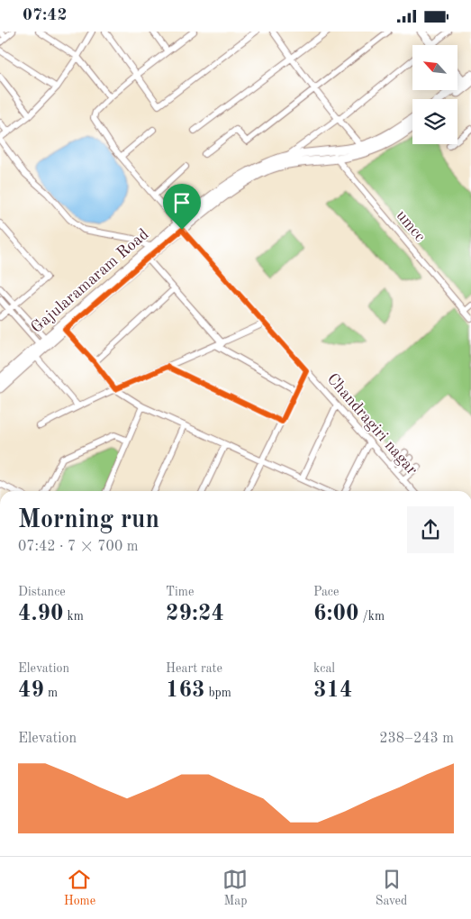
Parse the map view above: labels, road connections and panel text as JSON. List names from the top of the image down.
{
  "streets": {
    "main road": ["Gajularamaram Road"],
    "street": ["umcc", "Chandragiri nagar"]
  },
  "crossings": [
    ["umcc", "Gajularamaram Road"],
    ["Gajularamaram Road", "Chandragiri nagar"]
  ],
  "north": "top left",
  "page": {
    "status": "07:42",
    "heading": ["Morning run", "07:42 · 7 × 700 m"],
    "stats": [
      ["Distance", "4.90 km"],
      ["Time", "29:24"],
      ["Pace", "6:00 /km"],
      ["Elevation", "49 m"],
      ["Heart rate", "163 bpm"],
      ["kcal", "314"]
    ],
    "chart": ["Elevation", "238–243 m"],
    "tabs": ["Home", "Map", "Saved"]
  }
}
